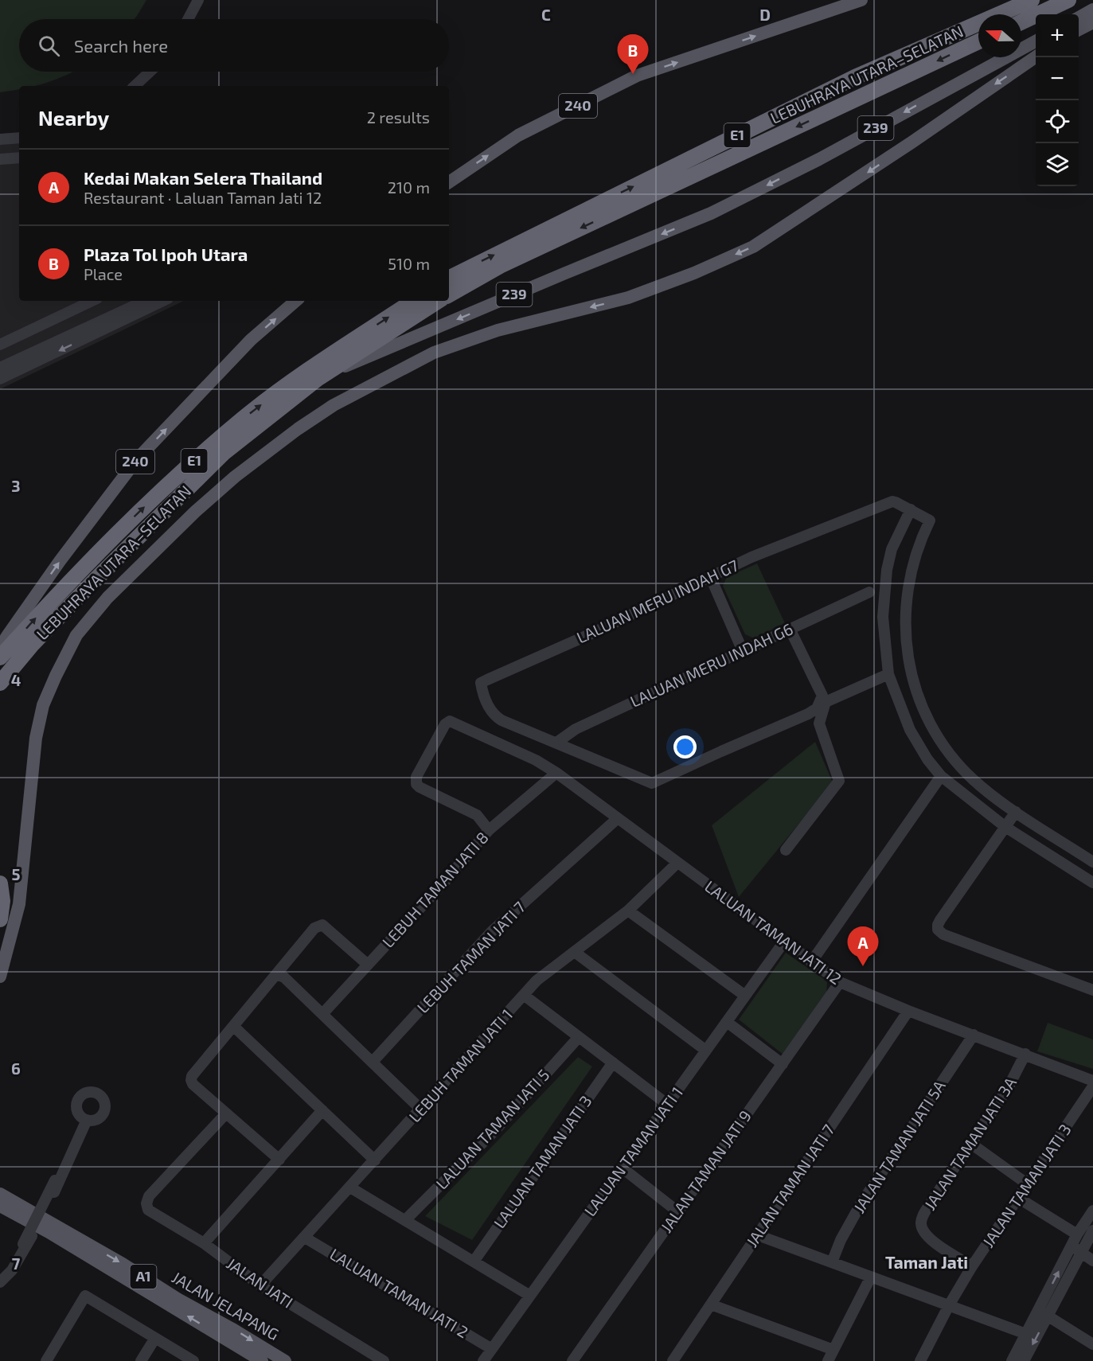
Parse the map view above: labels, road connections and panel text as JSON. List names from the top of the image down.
{
  "streets": {
    "highway": ["LEBUHRAYA UTARA–SELATAN", "E1"],
    "main road": [
      "240",
      "239",
      "A1",
      "JALAN JELAPANG"
    ],
    "street": [
      "LALUAN MERU INDAH G7",
      "LALUAN MERU INDAH G6",
      "LEBUH TAMAN JATI 8",
      "LALUAN TAMAN JATI 12",
      "LEBUH TAMAN JATI 7",
      "LEBUH TAMAN JATI 1",
      "LALUAN TAMAN JATI 5",
      "JALAN TAMAN JATI 3A",
      "JALAN TAMAN JATI 5A",
      "LALUAN TAMAN JATI 1",
      "LALUAN TAMAN JATI 3",
      "JALAN TAMAN JATI 9",
      "JALAN TAMAN JATI 7",
      "JALAN TAMAN JATI 3",
      "JALAN JATI",
      "LALUAN TAMAN JATI 2"
    ]
  },
  "crossings": [
    ["LEBUHRAYA UTARA–SELATAN", "239"],
    ["LALUAN MERU INDAH G7", "LALUAN MERU INDAH G6"],
    ["LEBUH TAMAN JATI 8", "LALUAN TAMAN JATI 12"],
    ["LALUAN TAMAN JATI 12", "LEBUH TAMAN JATI 7"],
    ["LALUAN TAMAN JATI 12", "LEBUH TAMAN JATI 1"],
    ["LALUAN TAMAN JATI 12", "JALAN TAMAN JATI 3A"],
    ["LALUAN TAMAN JATI 12", "JALAN TAMAN JATI 5A"],
    ["LALUAN TAMAN JATI 12", "LALUAN TAMAN JATI 1"],
    ["LALUAN TAMAN JATI 12", "JALAN TAMAN JATI 9"],
    ["LALUAN TAMAN JATI 12", "JALAN TAMAN JATI 7"],
    ["LEBUH TAMAN JATI 1", "JALAN JATI"],
    ["LEBUH TAMAN JATI 1", "LALUAN TAMAN JATI 2"],
    ["JALAN TAMAN JATI 3A", "JALAN TAMAN JATI 3"],
    ["LALUAN TAMAN JATI 1", "LALUAN TAMAN JATI 2"]
  ],
  "districts": ["Taman Jati"],
  "north": "left",
  "page": {
    "map_buttons": ["+", "−"],
    "search": "Search here",
    "pins": ["B", "A"],
    "heading": ["Nearby", "2 results"],
    "list": [
      {
        "mark": "A",
        "name": "Kedai Makan Selera Thailand",
        "note": "Restaurant · Laluan Taman Jati 12",
        "value": "210 m"
      },
      {
        "mark": "B",
        "name": "Plaza Tol Ipoh Utara",
        "note": "Place",
        "value": "510 m"
      }
    ]
  },
  "grid": {
    "columns": ["C", "D"],
    "rows": [
      "3",
      "4",
      "5",
      "6",
      "7"
    ]
  }
}
